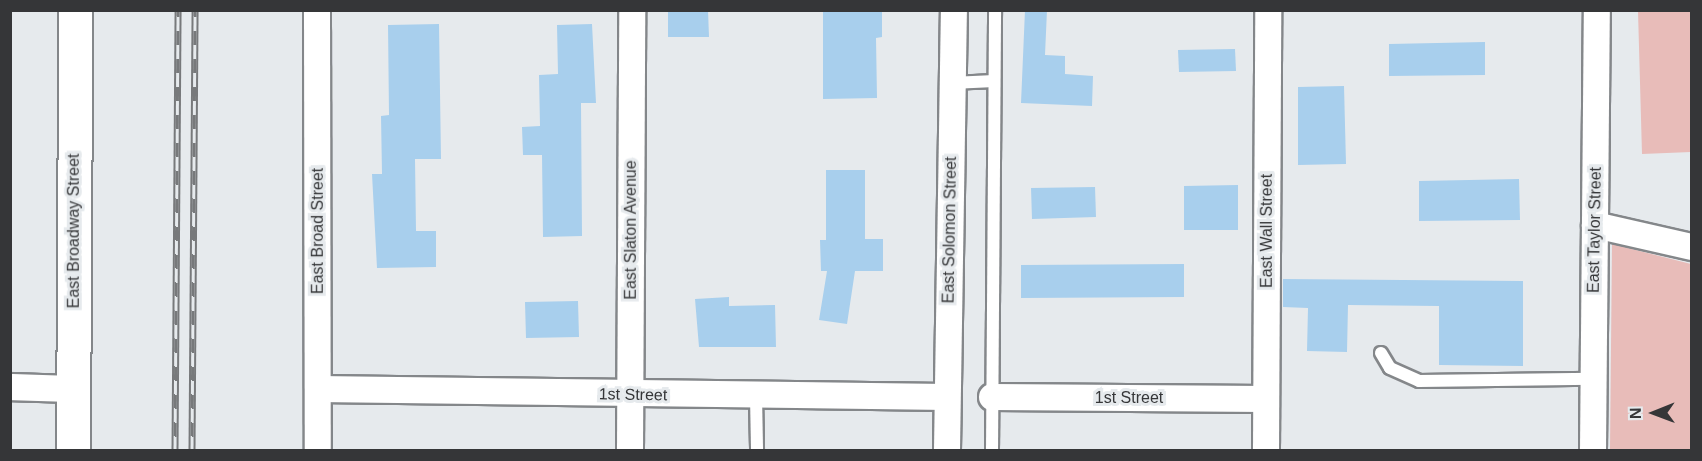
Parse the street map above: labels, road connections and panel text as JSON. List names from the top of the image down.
{
  "streets": {
    "main road": ["East Broadway Street"],
    "street": [
      "East Slaton Avenue",
      "East Solomon Street",
      "East Taylor Street",
      "East Broad Street",
      "East Wall Street",
      "1st Street"
    ]
  },
  "crossings": [
    ["East Slaton Avenue", "1st Street"],
    ["East Solomon Street", "1st Street"],
    ["East Broad Street", "1st Street"],
    ["East Wall Street", "1st Street"]
  ],
  "north": "left"
}
